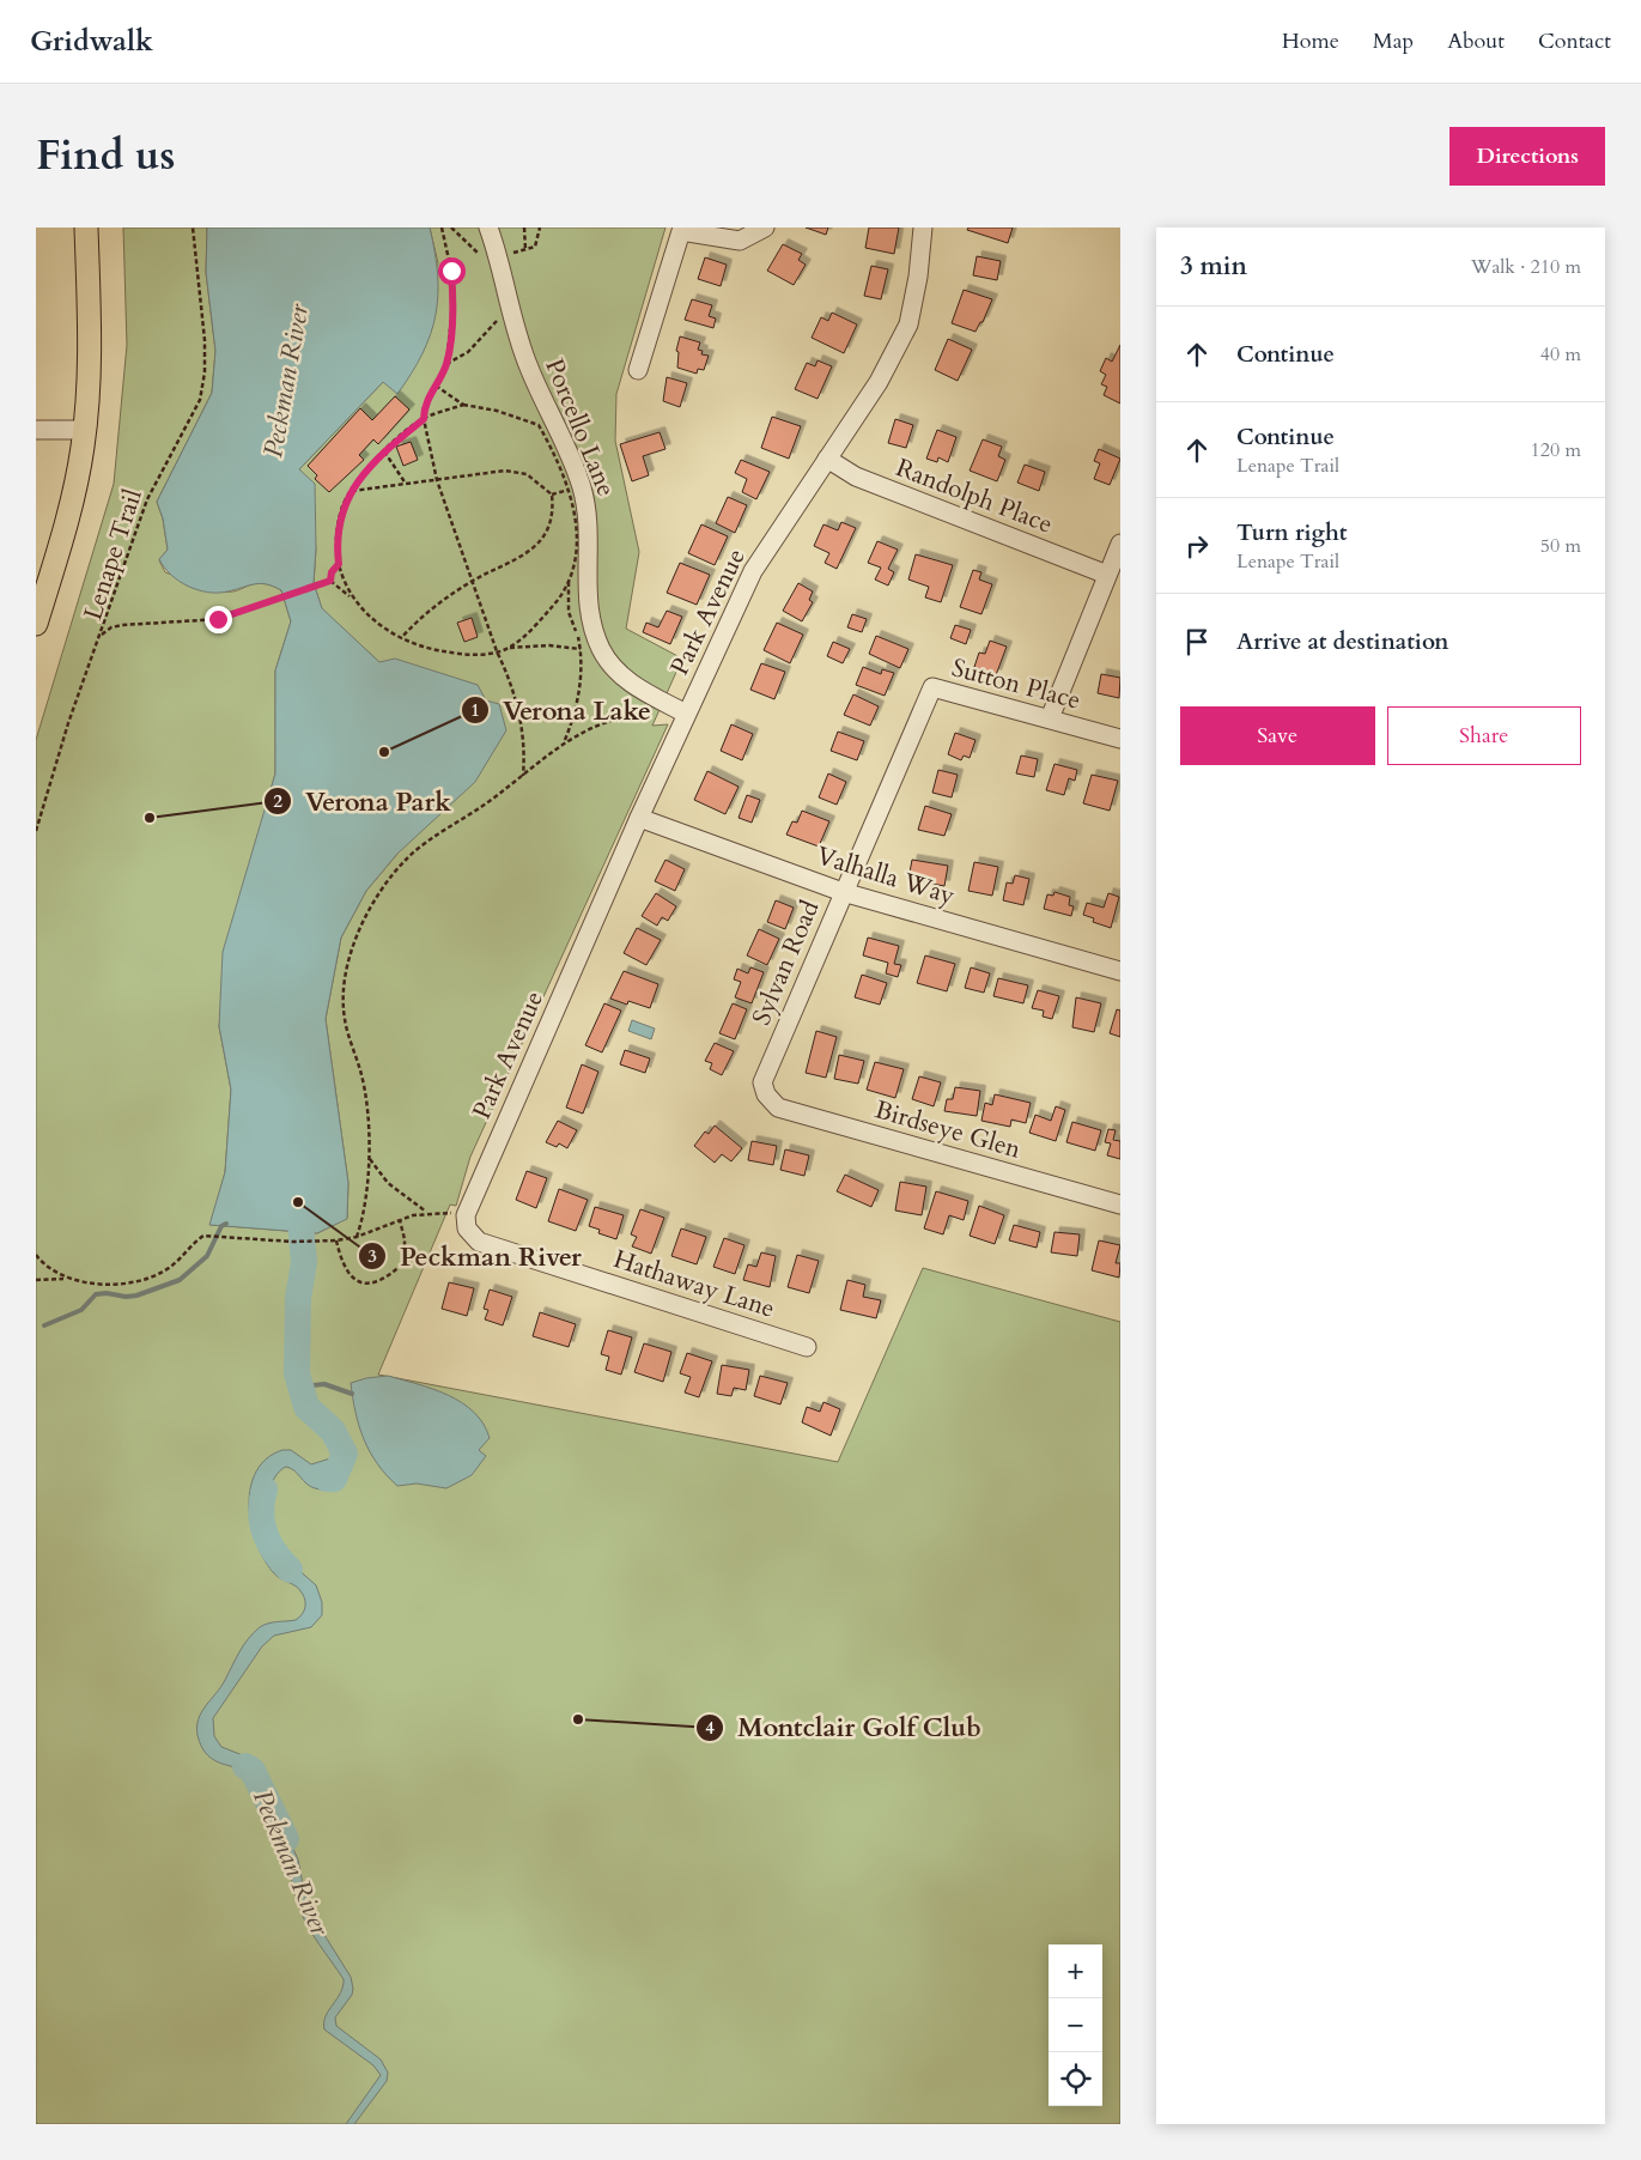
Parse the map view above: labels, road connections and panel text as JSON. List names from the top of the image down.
{
  "streets": {
    "street": [
      "Porcello Lane",
      "Randolph Place",
      "Park Avenue",
      "Sutton Place",
      "Valhalla Way",
      "Sylvan Road",
      "Birdseye Glen",
      "Hathaway Lane"
    ],
    "path": ["Lenape Trail"]
  },
  "crossings": [
    ["Porcello Lane", "Park Avenue"],
    ["Randolph Place", "Park Avenue"],
    ["Park Avenue", "Valhalla Way"],
    ["Park Avenue", "Hathaway Lane"],
    ["Sutton Place", "Sylvan Road"],
    ["Valhalla Way", "Sylvan Road"],
    ["Sylvan Road", "Birdseye Glen"]
  ],
  "water": ["Peckman River"],
  "places": [
    "Verona Lake",
    "Verona Park",
    "Peckman River",
    "Montclair Golf Club"
  ],
  "page": {
    "header": "Gridwalk",
    "nav": [
      "Home",
      "Map",
      "About",
      "Contact"
    ],
    "title": "Find us",
    "buttons": [
      "Directions",
      ["Save", "Share"]
    ],
    "heading": ["3 min", "Walk · 210 m"],
    "list": [
      ["Continue", "40 m"],
      ["Continue", "Lenape Trail", "120 m"],
      ["Turn right", "Lenape Trail", "50 m"],
      "Arrive at destination"
    ],
    "map_buttons": ["+", "−"]
  }
}
